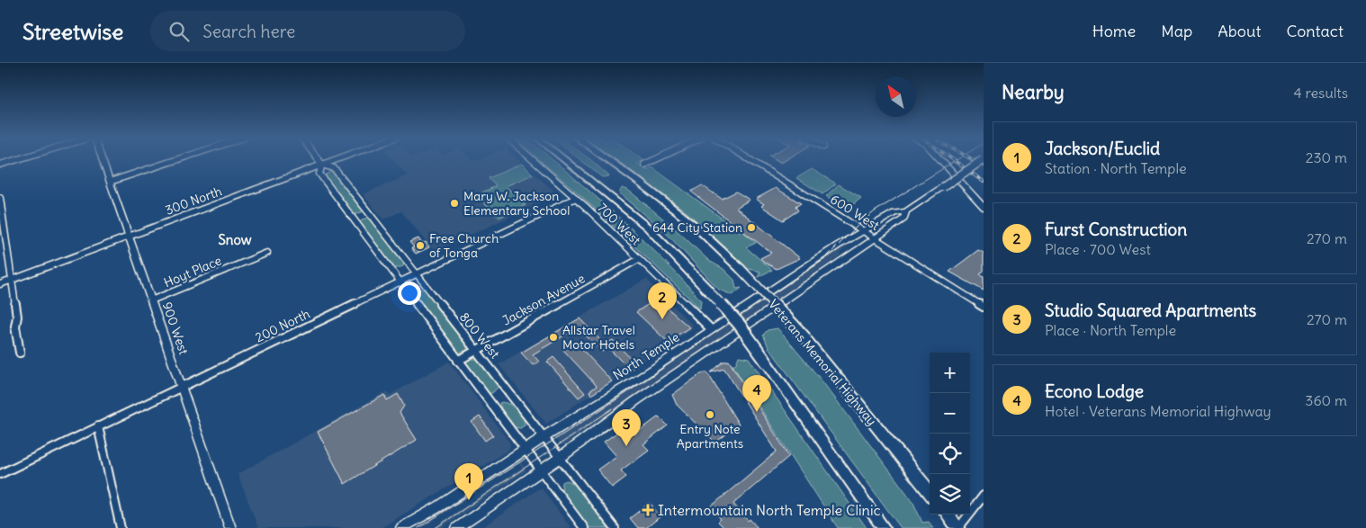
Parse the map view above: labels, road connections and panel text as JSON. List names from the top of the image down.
{
  "streets": {
    "highway": ["Veterans Memorial Highway"],
    "main road": ["900 West", "North Temple"],
    "street": [
      "300 North",
      "600 West",
      "700 West",
      "Hoyt Place",
      "Jackson Avenue",
      "200 North",
      "800 West"
    ]
  },
  "crossings": [
    ["300 North", "900 West"],
    ["300 North", "800 West"],
    ["600 West", "North Temple"],
    ["700 West", "Jackson Avenue"],
    ["700 West", "200 North"],
    ["700 West", "North Temple"],
    ["Hoyt Place", "900 West"],
    ["Jackson Avenue", "800 West"],
    ["200 North", "900 West"],
    ["200 North", "800 West"],
    ["800 West", "North Temple"]
  ],
  "districts": ["Snow"],
  "places": {
    "other": [
      "Mary W. Jackson Elementary School",
      "644 City Station",
      "Free Church of Tonga",
      "Allstar Travel Motor Hotels",
      "Entry Note Apartments"
    ],
    "health": ["Intermountain North Temple Clinic"]
  },
  "north": "top left",
  "page": {
    "header": "Streetwise",
    "search": "Search here",
    "nav": [
      "Home",
      "Map",
      "About",
      "Contact"
    ],
    "heading": ["Nearby", "4 results"],
    "list": [
      {
        "mark": "1",
        "name": "Jackson/Euclid",
        "note": "Station · North Temple",
        "value": "230 m"
      },
      {
        "mark": "2",
        "name": "Furst Construction",
        "note": "Place · 700 West",
        "value": "270 m"
      },
      {
        "mark": "3",
        "name": "Studio Squared Apartments",
        "note": "Place · North Temple",
        "value": "270 m"
      },
      {
        "mark": "4",
        "name": "Econo Lodge",
        "note": "Hotel · Veterans Memorial Highway",
        "value": "360 m"
      }
    ],
    "pins": [
      "2",
      "4",
      "3",
      "1"
    ],
    "map_buttons": ["+", "−"]
  }
}
